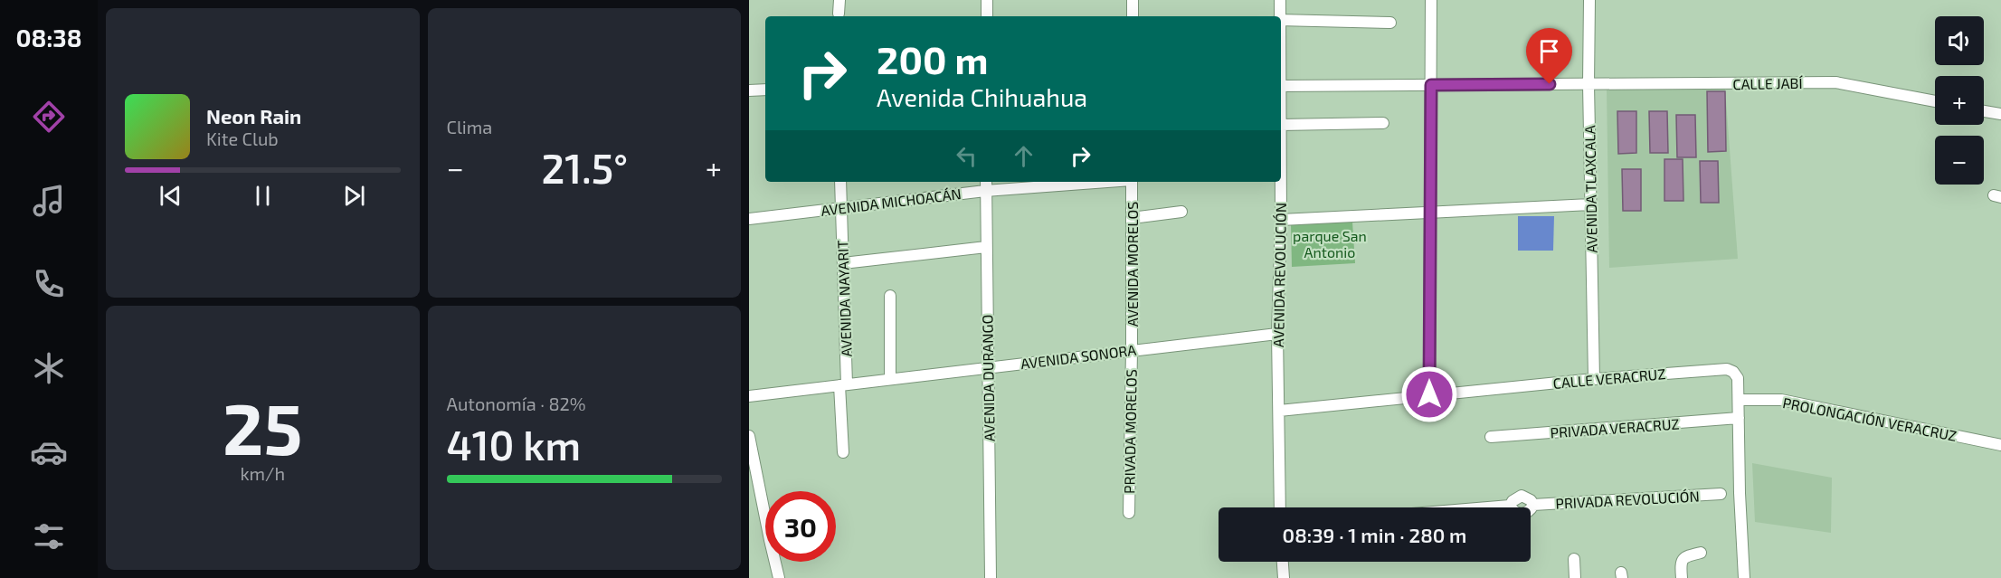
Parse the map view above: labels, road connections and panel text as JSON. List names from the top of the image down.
{
  "streets": {
    "street": [
      "CALLE JABÍ",
      "AVENIDA TLAXCALA",
      "AVENIDA MICHOACÁN",
      "AVENIDA MORELOS",
      "AVENIDA REVOLUCIÓN",
      "AVENIDA NAYARIT",
      "AVENIDA SONORA",
      "AVENIDA DURANGO",
      "CALLE VERACRUZ",
      "PROLONGACIÓN VERACRUZ",
      "PRIVADA VERACRUZ",
      "PRIVADA MORELOS",
      "PRIVADA REVOLUCIÓN"
    ]
  },
  "crossings": [
    ["CALLE JABÍ", "AVENIDA TLAXCALA"],
    ["AVENIDA TLAXCALA", "CALLE VERACRUZ"],
    ["AVENIDA MICHOACÁN", "AVENIDA NAYARIT"],
    ["AVENIDA MICHOACÁN", "AVENIDA DURANGO"],
    ["AVENIDA MORELOS", "AVENIDA SONORA"],
    ["AVENIDA MORELOS", "PRIVADA MORELOS"],
    ["AVENIDA REVOLUCIÓN", "AVENIDA SONORA"],
    ["AVENIDA REVOLUCIÓN", "CALLE VERACRUZ"],
    ["AVENIDA NAYARIT", "AVENIDA SONORA"],
    ["AVENIDA SONORA", "AVENIDA DURANGO"],
    ["AVENIDA SONORA", "PRIVADA MORELOS"],
    ["CALLE VERACRUZ", "PROLONGACIÓN VERACRUZ"],
    ["CALLE VERACRUZ", "PRIVADA VERACRUZ"]
  ],
  "parks": ["parque San Antonio"],
  "page": {
    "tabs": "08:38",
    "tile": [
      "Clima",
      ["25", "km/h"],
      ["Autonomía · 82%", "410 km"]
    ],
    "map_buttons": ["+", "−"],
    "turn": ["200 m", "Avenida Chihuahua"],
    "song": ["Neon Rain", "Kite Club"],
    "heat": ["−", "21.5°", "+"],
    "limit": "30",
    "trip": "08:39 · 1 min · 280 m"
  }
}
